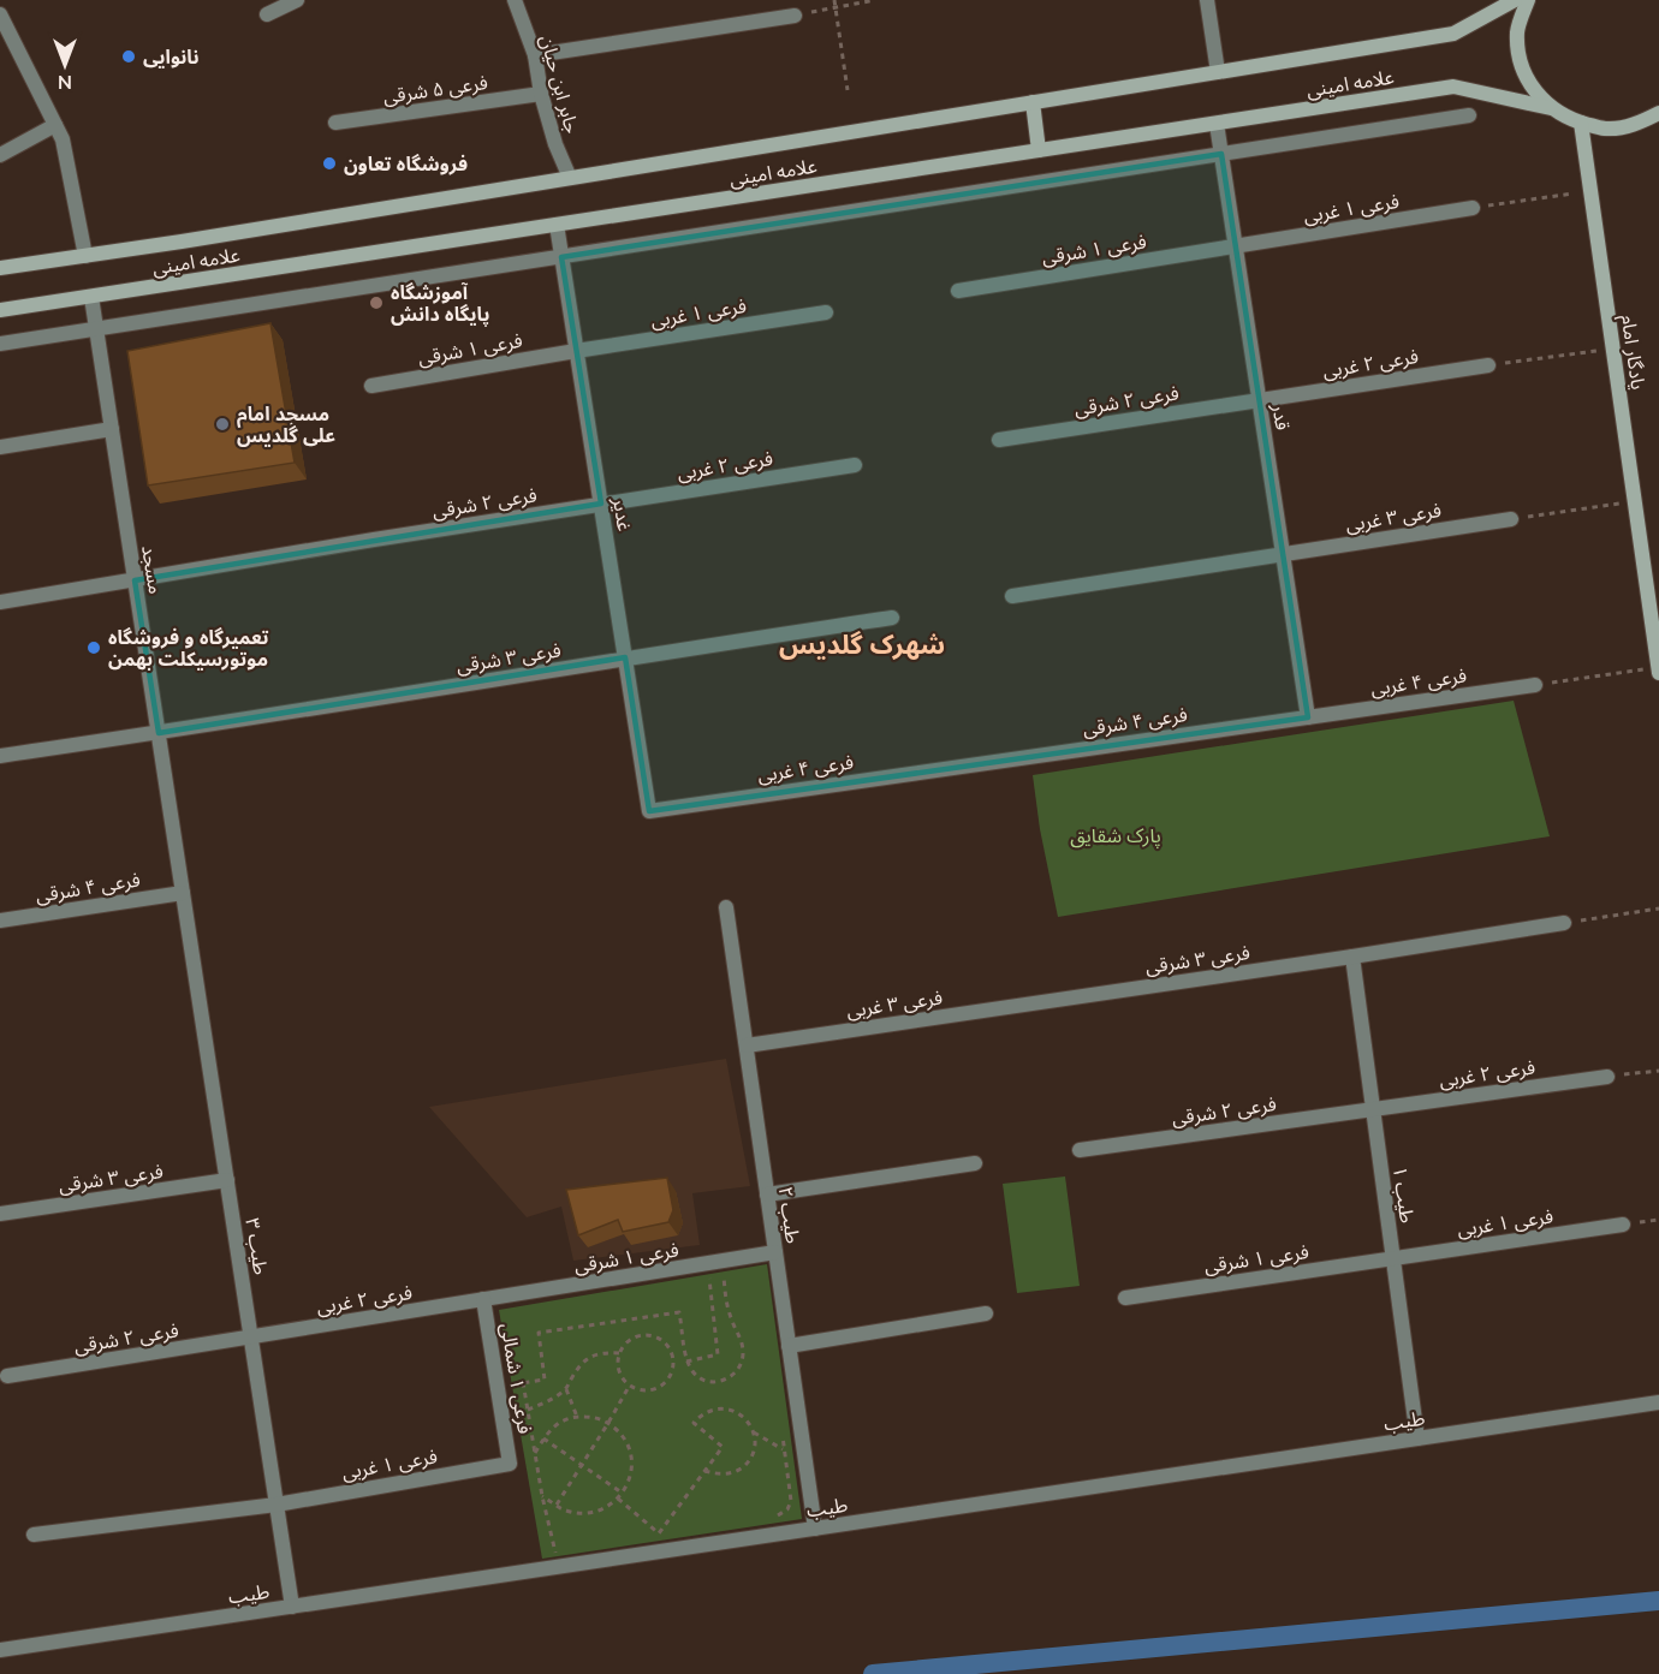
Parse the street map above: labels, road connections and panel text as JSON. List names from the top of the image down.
{
  "streets": {
    "main road": ["علامه امینی", "یادگار امام"],
    "street": [
      "جابر ابن حیان",
      "فرعی ۵ شرقی",
      "فرعی ۱ غربی",
      "فرعی ۱ شرقی",
      "فرعی ۲ غربی",
      "فرعی ۲ شرقی",
      "قدر",
      "غدیر",
      "فرعی ۳ غربی",
      "مسجد",
      "فرعی ۳ شرقی",
      "فرعی ۴ غربی",
      "فرعی ۴ شرقی",
      "طیب ۱",
      "طیب ۲",
      "طیب ۳",
      "فرعی ۱ شمالی",
      "طیب"
    ]
  },
  "crossings": [
    ["علامه امینی", "جابر ابن حیان"],
    ["علامه امینی", "قدر"],
    ["علامه امینی", "غدیر"],
    ["علامه امینی", "مسجد"],
    ["جابر ابن حیان", "فرعی ۵ شرقی"],
    ["فرعی ۱ غربی", "فرعی ۱ شرقی"],
    ["فرعی ۱ غربی", "قدر"],
    ["فرعی ۱ غربی", "غدیر"],
    ["فرعی ۱ غربی", "طیب ۱"],
    ["فرعی ۱ غربی", "طیب ۳"],
    ["فرعی ۱ غربی", "فرعی ۱ شمالی"],
    ["فرعی ۱ شرقی", "فرعی ۲ غربی"],
    ["فرعی ۱ شرقی", "قدر"],
    ["فرعی ۱ شرقی", "غدیر"],
    ["فرعی ۱ شرقی", "طیب ۱"],
    ["فرعی ۱ شرقی", "طیب ۲"],
    ["فرعی ۱ شرقی", "فرعی ۱ شمالی"],
    ["فرعی ۲ غربی", "فرعی ۲ شرقی"],
    ["فرعی ۲ غربی", "قدر"],
    ["فرعی ۲ غربی", "غدیر"],
    ["فرعی ۲ غربی", "طیب ۱"],
    ["فرعی ۲ غربی", "طیب ۳"],
    ["فرعی ۲ غربی", "فرعی ۱ شمالی"],
    ["فرعی ۲ شرقی", "قدر"],
    ["فرعی ۲ شرقی", "غدیر"],
    ["فرعی ۲ شرقی", "مسجد"],
    ["فرعی ۲ شرقی", "طیب ۱"],
    ["فرعی ۲ شرقی", "طیب ۳"],
    ["قدر", "فرعی ۳ غربی"],
    ["قدر", "فرعی ۴ غربی"],
    ["قدر", "فرعی ۴ شرقی"],
    ["غدیر", "فرعی ۳ شرقی"],
    ["غدیر", "فرعی ۴ غربی"],
    ["فرعی ۳ غربی", "فرعی ۳ شرقی"],
    ["فرعی ۳ غربی", "طیب ۲"],
    ["مسجد", "فرعی ۳ شرقی"],
    ["مسجد", "فرعی ۴ شرقی"],
    ["مسجد", "طیب ۳"],
    ["فرعی ۳ شرقی", "طیب ۱"],
    ["فرعی ۳ شرقی", "طیب ۳"],
    ["فرعی ۴ غربی", "فرعی ۴ شرقی"],
    ["فرعی ۴ شرقی", "طیب ۳"],
    ["طیب ۱", "طیب"],
    ["طیب ۲", "طیب"],
    ["طیب ۳", "طیب"]
  ],
  "districts": ["شهرک گلدیس"],
  "parks": ["پارک شقایق"],
  "places": [
    "نانوایی",
    "فروشگاه تعاون",
    "آموزشگاه پایگاه دانش",
    "مسجد امام علی گلدیس",
    "تعمیرگاه و فروشگاه موتورسیکلت بهمن"
  ],
  "north": "bottom"
}
